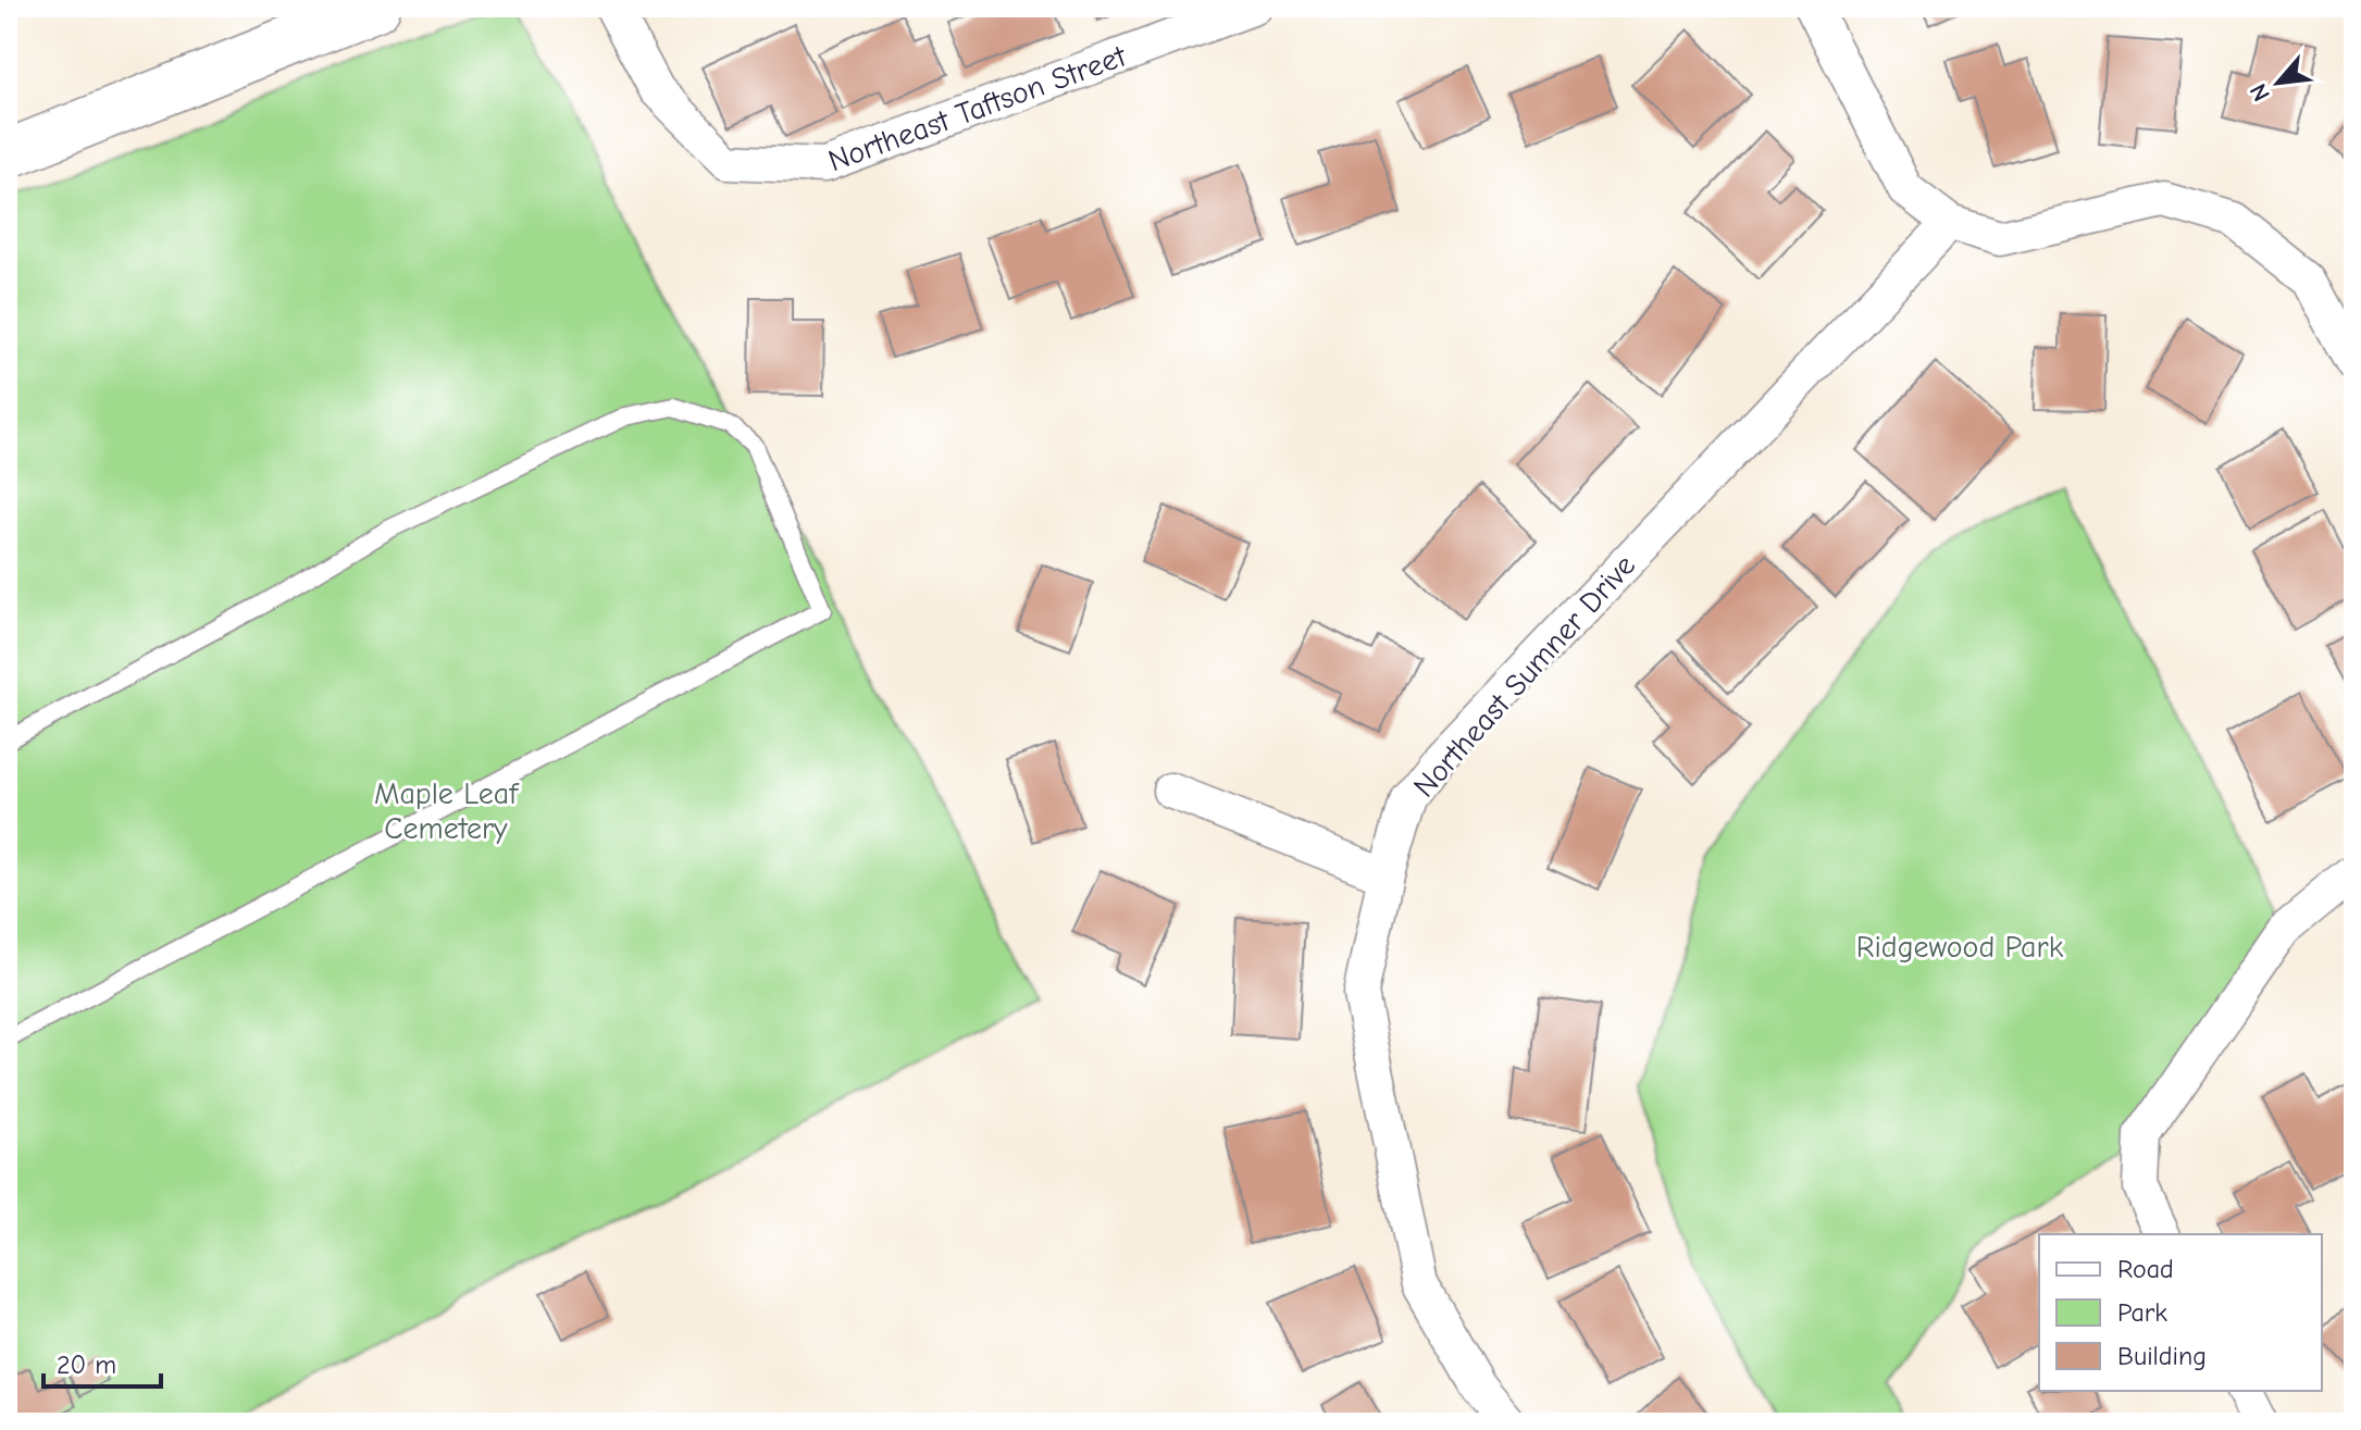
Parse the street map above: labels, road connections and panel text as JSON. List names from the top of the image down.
{
  "streets": {
    "street": ["Northeast Taftson Street", "Northeast Sumner Drive"]
  },
  "parks": ["Maple Leaf Cemetery", "Ridgewood Park"],
  "legend": ["Road", "Park", "Building"],
  "scale_bar": "20 m",
  "north": "bottom left"
}
